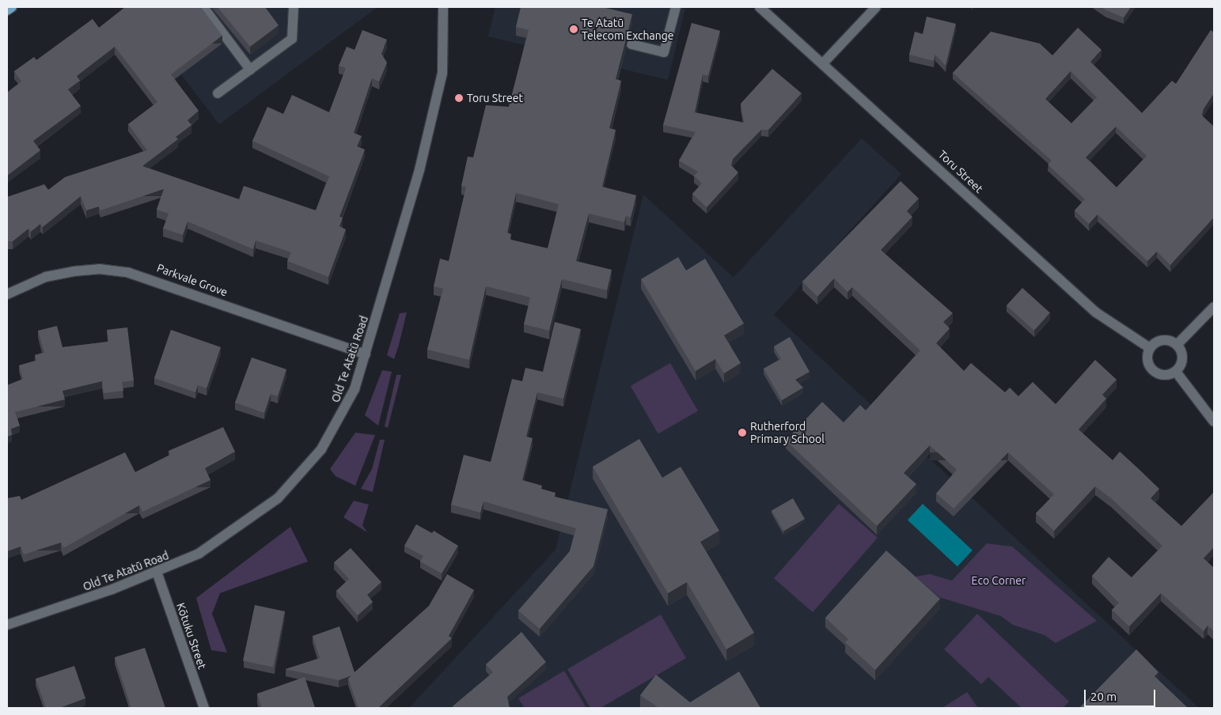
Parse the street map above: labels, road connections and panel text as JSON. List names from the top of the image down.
{
  "streets": {
    "street": [
      "Toru Street",
      "Parkvale Grove",
      "Old Te Atatū Road",
      "Kōtuku Street"
    ]
  },
  "crossings": [
    ["Parkvale Grove", "Old Te Atatū Road"],
    ["Old Te Atatū Road", "Kōtuku Street"]
  ],
  "parks": ["Eco Corner"],
  "places": ["Te Atatū Telecom Exchange", "Toru Street", "Rutherford Primary School"],
  "scale_bar": "20 m"
}
